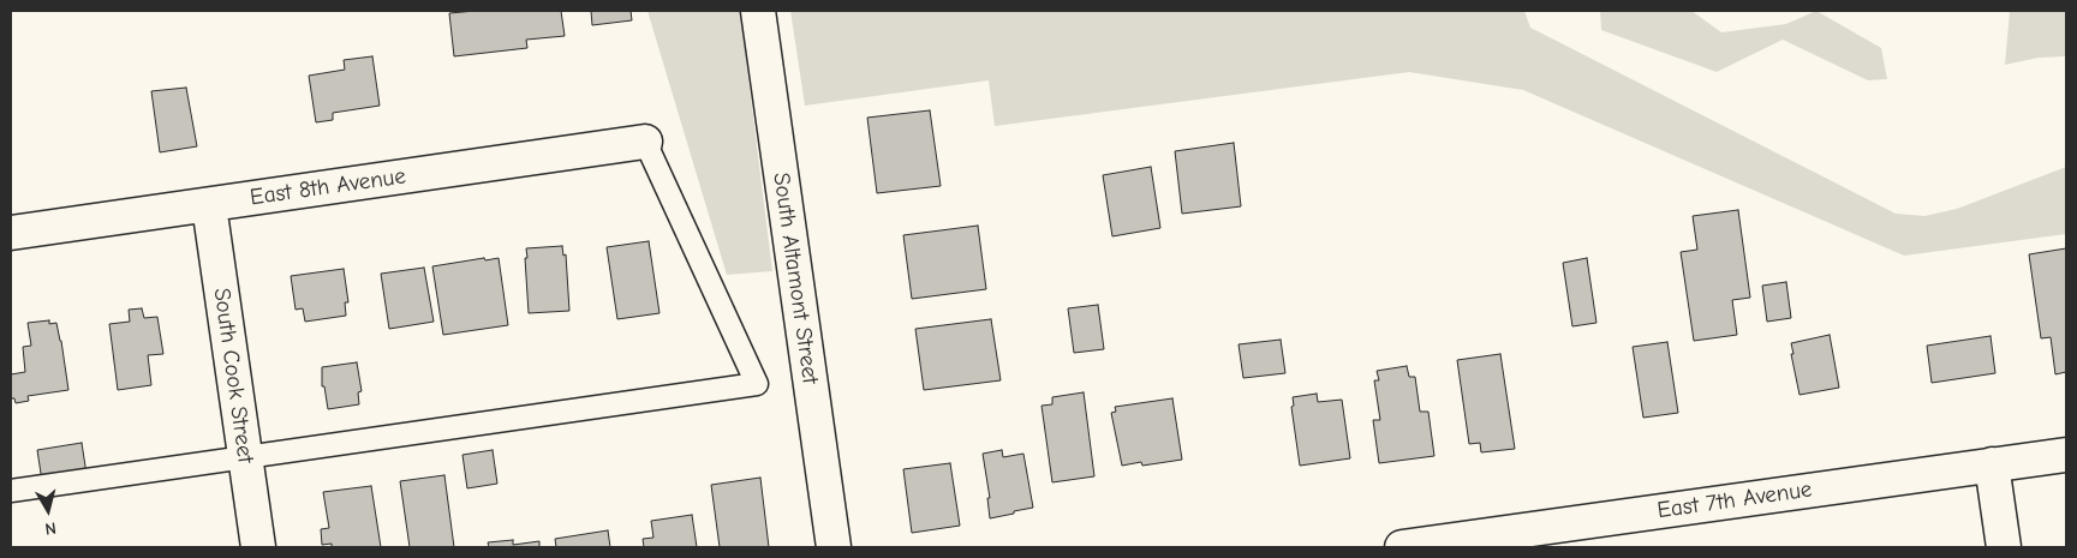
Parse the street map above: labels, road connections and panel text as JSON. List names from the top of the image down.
{
  "streets": {
    "street": [
      "East 8th Avenue",
      "South Altamont Street",
      "South Cook Street",
      "East 7th Avenue"
    ]
  },
  "crossings": [
    ["East 8th Avenue", "South Cook Street"]
  ],
  "north": "bottom"
}
